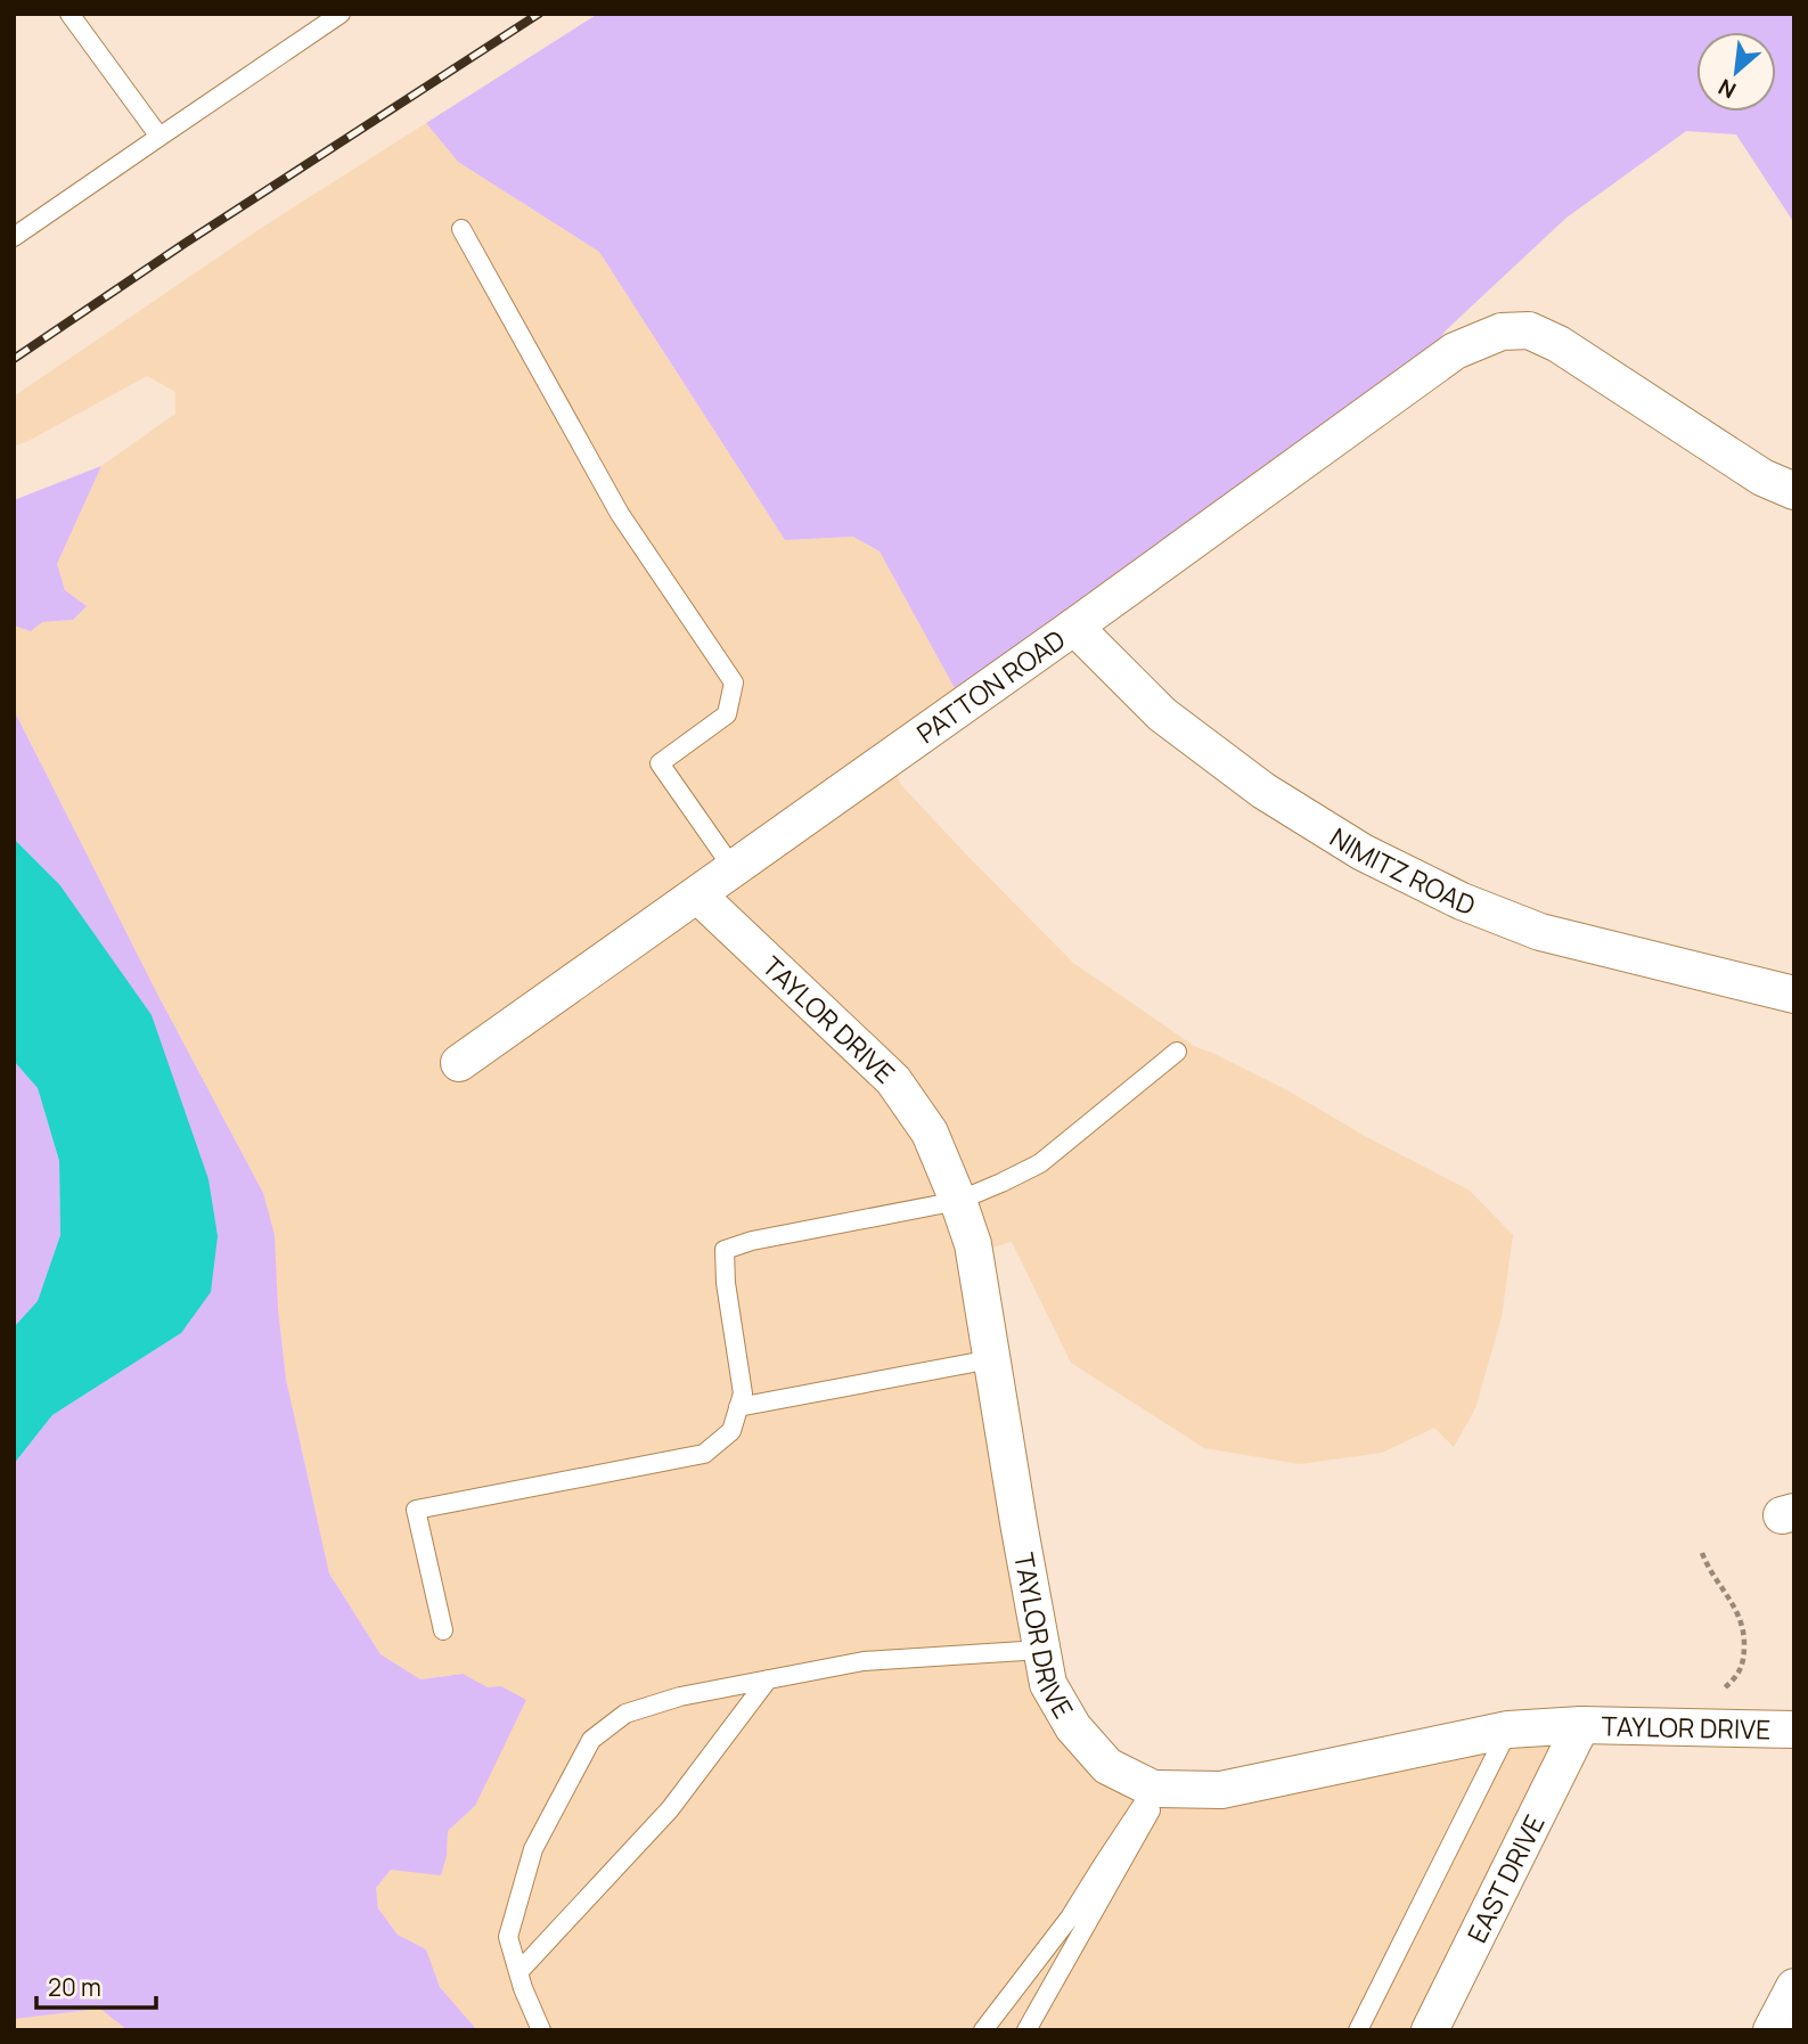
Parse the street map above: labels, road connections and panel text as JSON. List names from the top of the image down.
{
  "streets": {
    "street": [
      "PATTON ROAD",
      "NIMITZ ROAD",
      "TAYLOR DRIVE",
      "EAST DRIVE"
    ]
  },
  "crossings": [
    ["PATTON ROAD", "NIMITZ ROAD"],
    ["PATTON ROAD", "TAYLOR DRIVE"],
    ["TAYLOR DRIVE", "EAST DRIVE"]
  ],
  "scale_bar": "20 m",
  "north": "bottom left"
}
